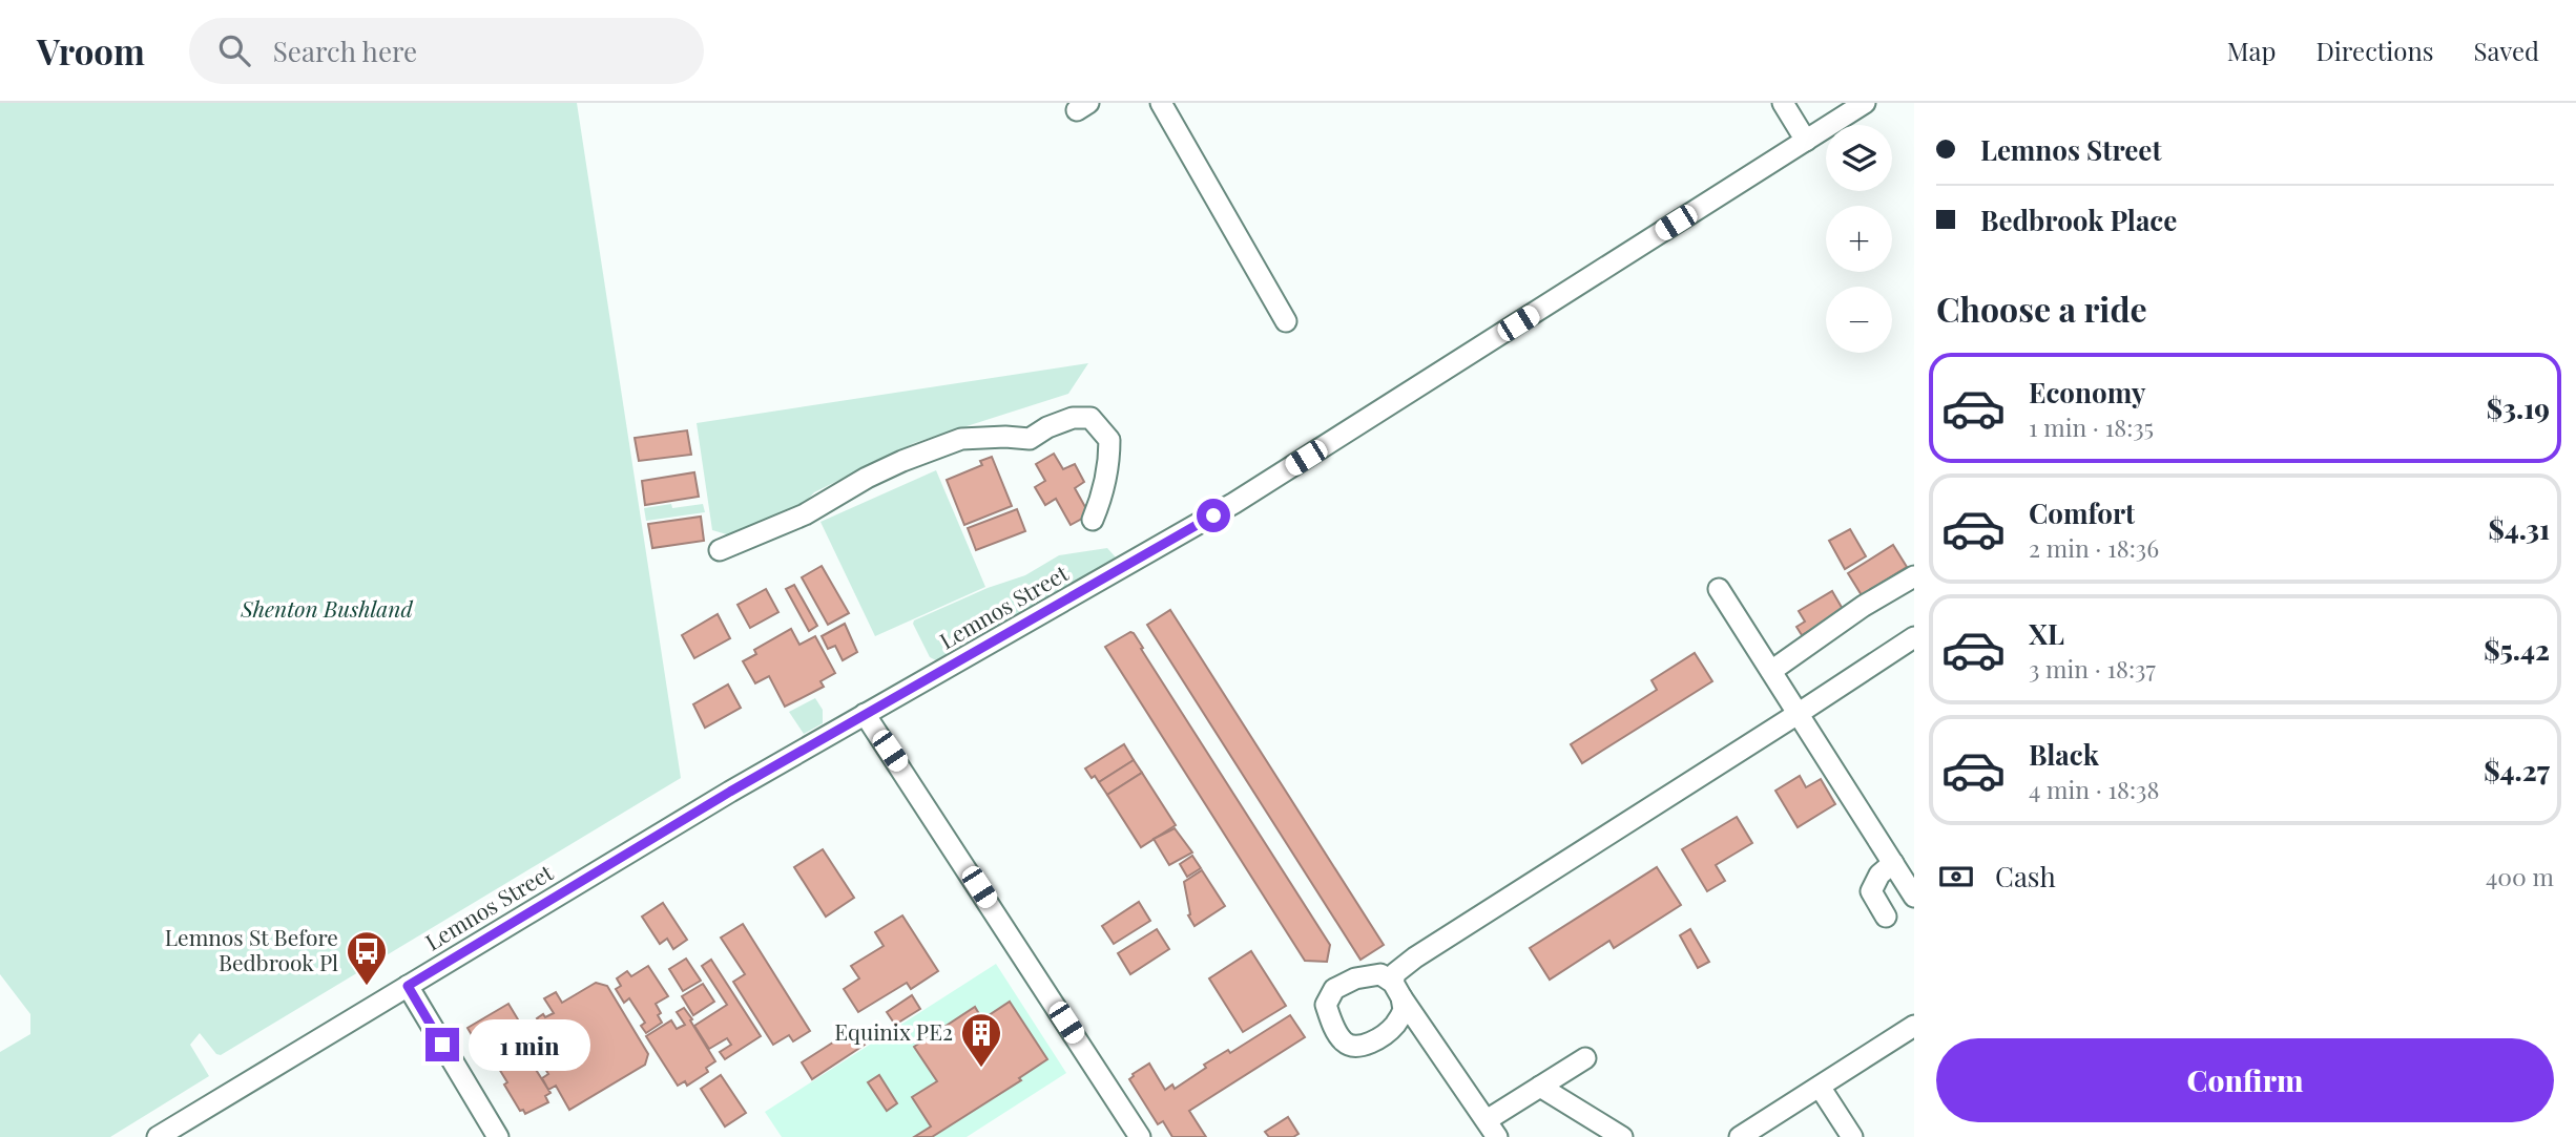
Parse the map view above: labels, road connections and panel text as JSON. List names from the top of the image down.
{
  "streets": {
    "street": ["Lemnos Street"]
  },
  "parks": ["Shenton Bushland"],
  "places": {
    "bus stop": ["Lemnos St Before Bedbrook Pl"],
    "building": ["Equinix PE2"]
  },
  "page": {
    "header": "Vroom",
    "search": "Search here",
    "nav": ["Map", "Directions", "Saved"],
    "banner": ["Lemnos Street", "Bedbrook Place"],
    "map_buttons": ["+", "−"],
    "heading": "Choose a ride",
    "list": [
      {
        "name": "Economy",
        "note": "1 min · 18:35",
        "value": "$3.19"
      },
      {
        "name": "Comfort",
        "note": "2 min · 18:36",
        "value": "$4.31"
      },
      {
        "name": "XL",
        "note": "3 min · 18:37",
        "value": "$5.42"
      },
      {
        "name": "Black",
        "note": "4 min · 18:38",
        "value": "$4.27"
      }
    ],
    "pay": ["Cash", "400 m"],
    "bubble": "1 min",
    "buttons": "Confirm"
  }
}
